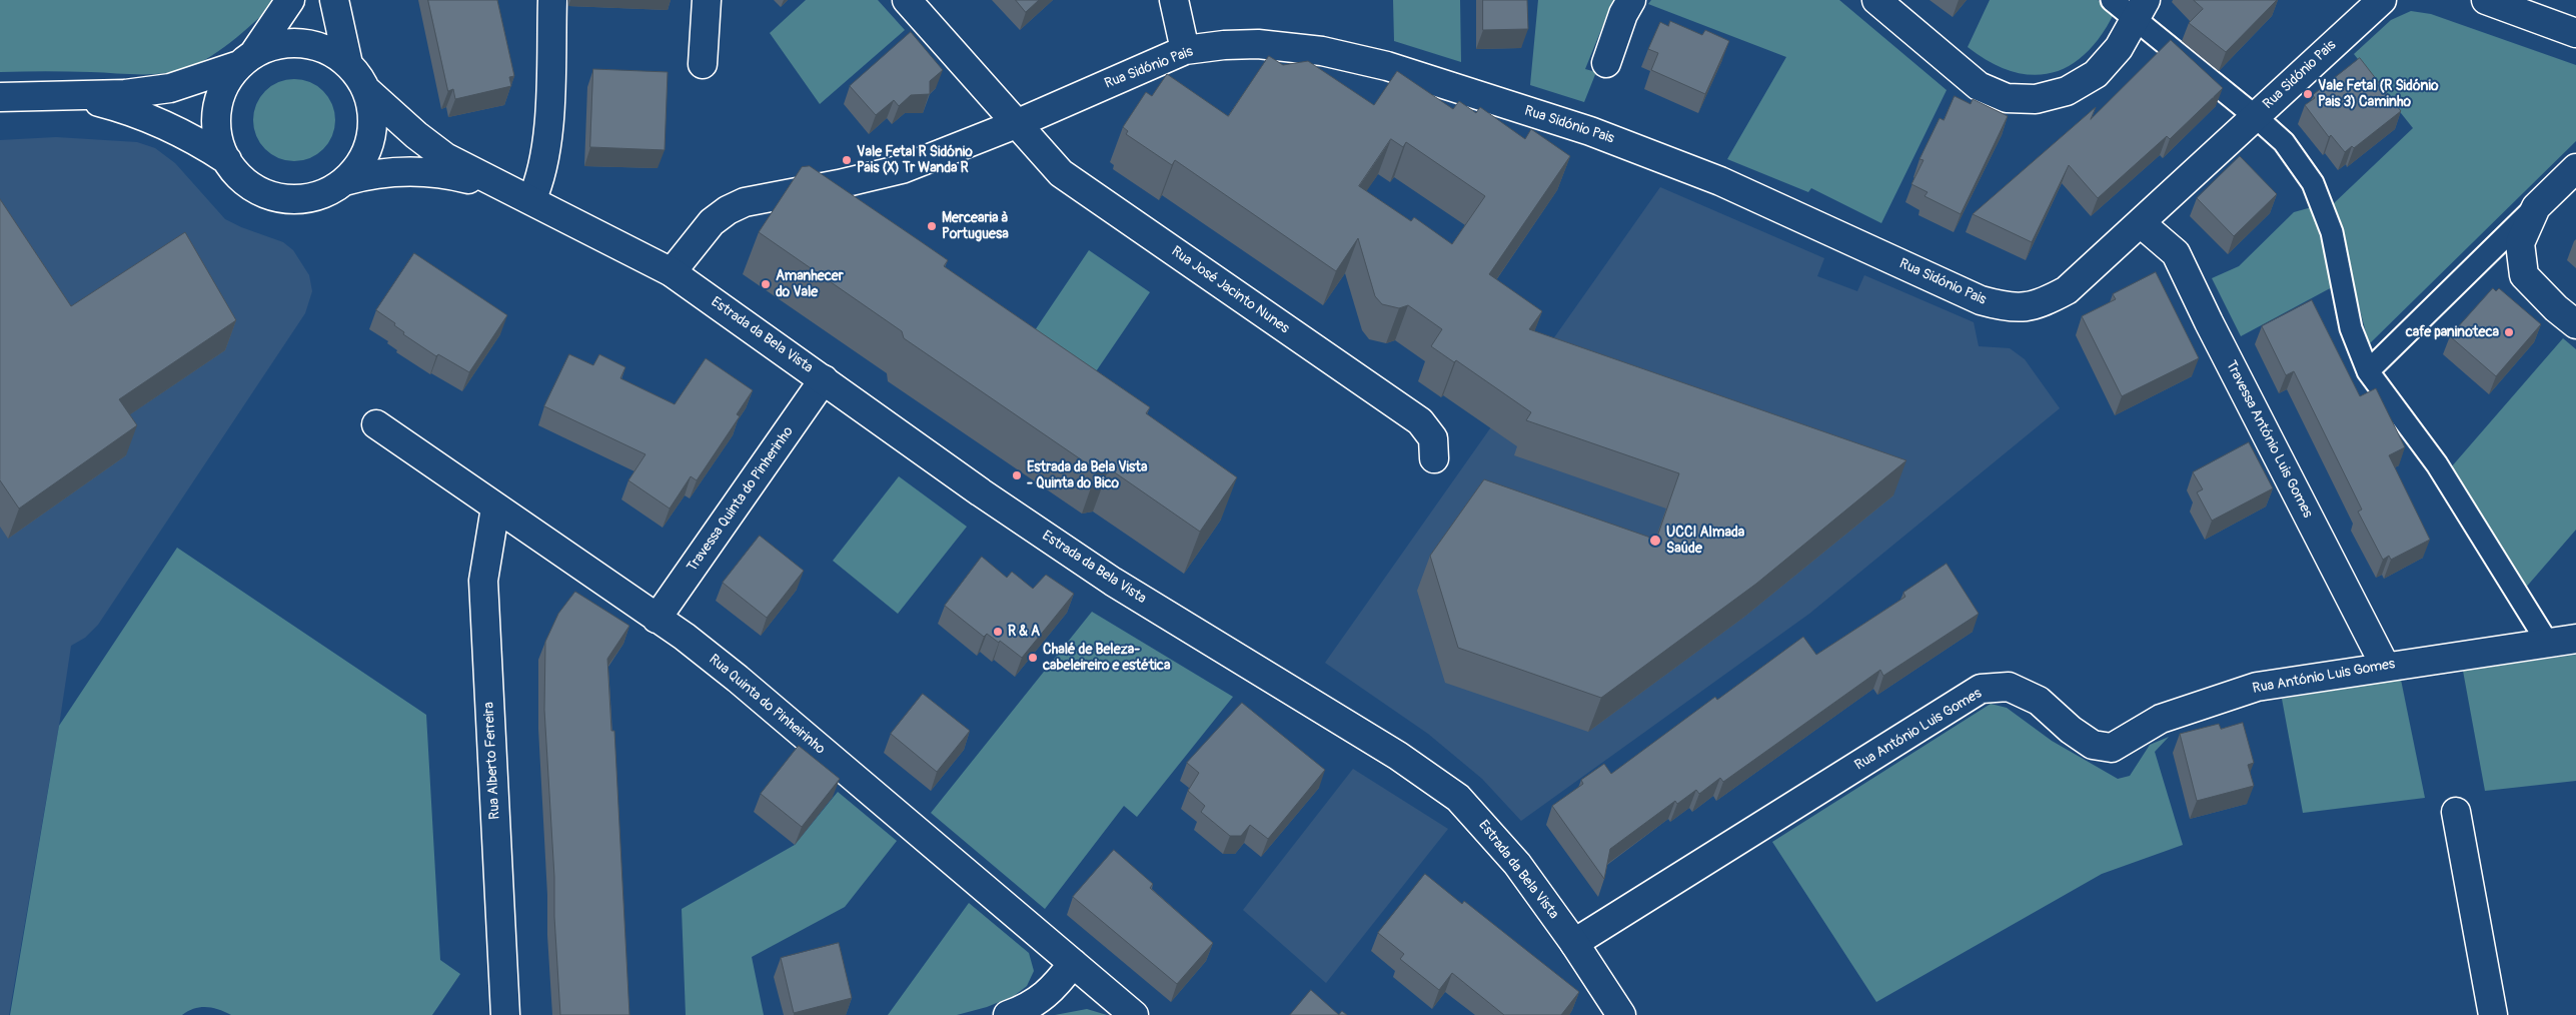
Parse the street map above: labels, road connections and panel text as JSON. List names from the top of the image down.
{
  "streets": {
    "street": [
      "Rua Sidónio Pais",
      "Rua José Jacinto Nunes",
      "Estrada da Bela Vista",
      "Travessa António Luis Gomes",
      "Travessa Quinta do Pinherinho",
      "Rua António Luis Gomes",
      "Rua Quinta do Pinheirinho",
      "Rua Alberto Ferreira"
    ]
  },
  "crossings": [
    ["Rua Sidónio Pais", "Rua José Jacinto Nunes"],
    ["Rua Sidónio Pais", "Estrada da Bela Vista"],
    ["Rua Sidónio Pais", "Travessa António Luis Gomes"],
    ["Estrada da Bela Vista", "Travessa Quinta do Pinherinho"],
    ["Estrada da Bela Vista", "Rua António Luis Gomes"],
    ["Travessa António Luis Gomes", "Rua António Luis Gomes"],
    ["Travessa Quinta do Pinherinho", "Rua Quinta do Pinheirinho"],
    ["Rua Quinta do Pinheirinho", "Rua Alberto Ferreira"]
  ],
  "places": [
    "Vale Fetal (R Sidónio Pais 3) Caminho",
    "Vale Fetal R Sidónio Pais (X) Tr Wanda R",
    "Mercearia à Portuguesa",
    "Amanhecer do Vale",
    "cafe paninoteca",
    "Estrada da Bela Vista - Quinta do Bico",
    "UCCI Almada Saúde",
    "R & A",
    "Chalé de Beleza- cabeleireiro e estética"
  ]
}
